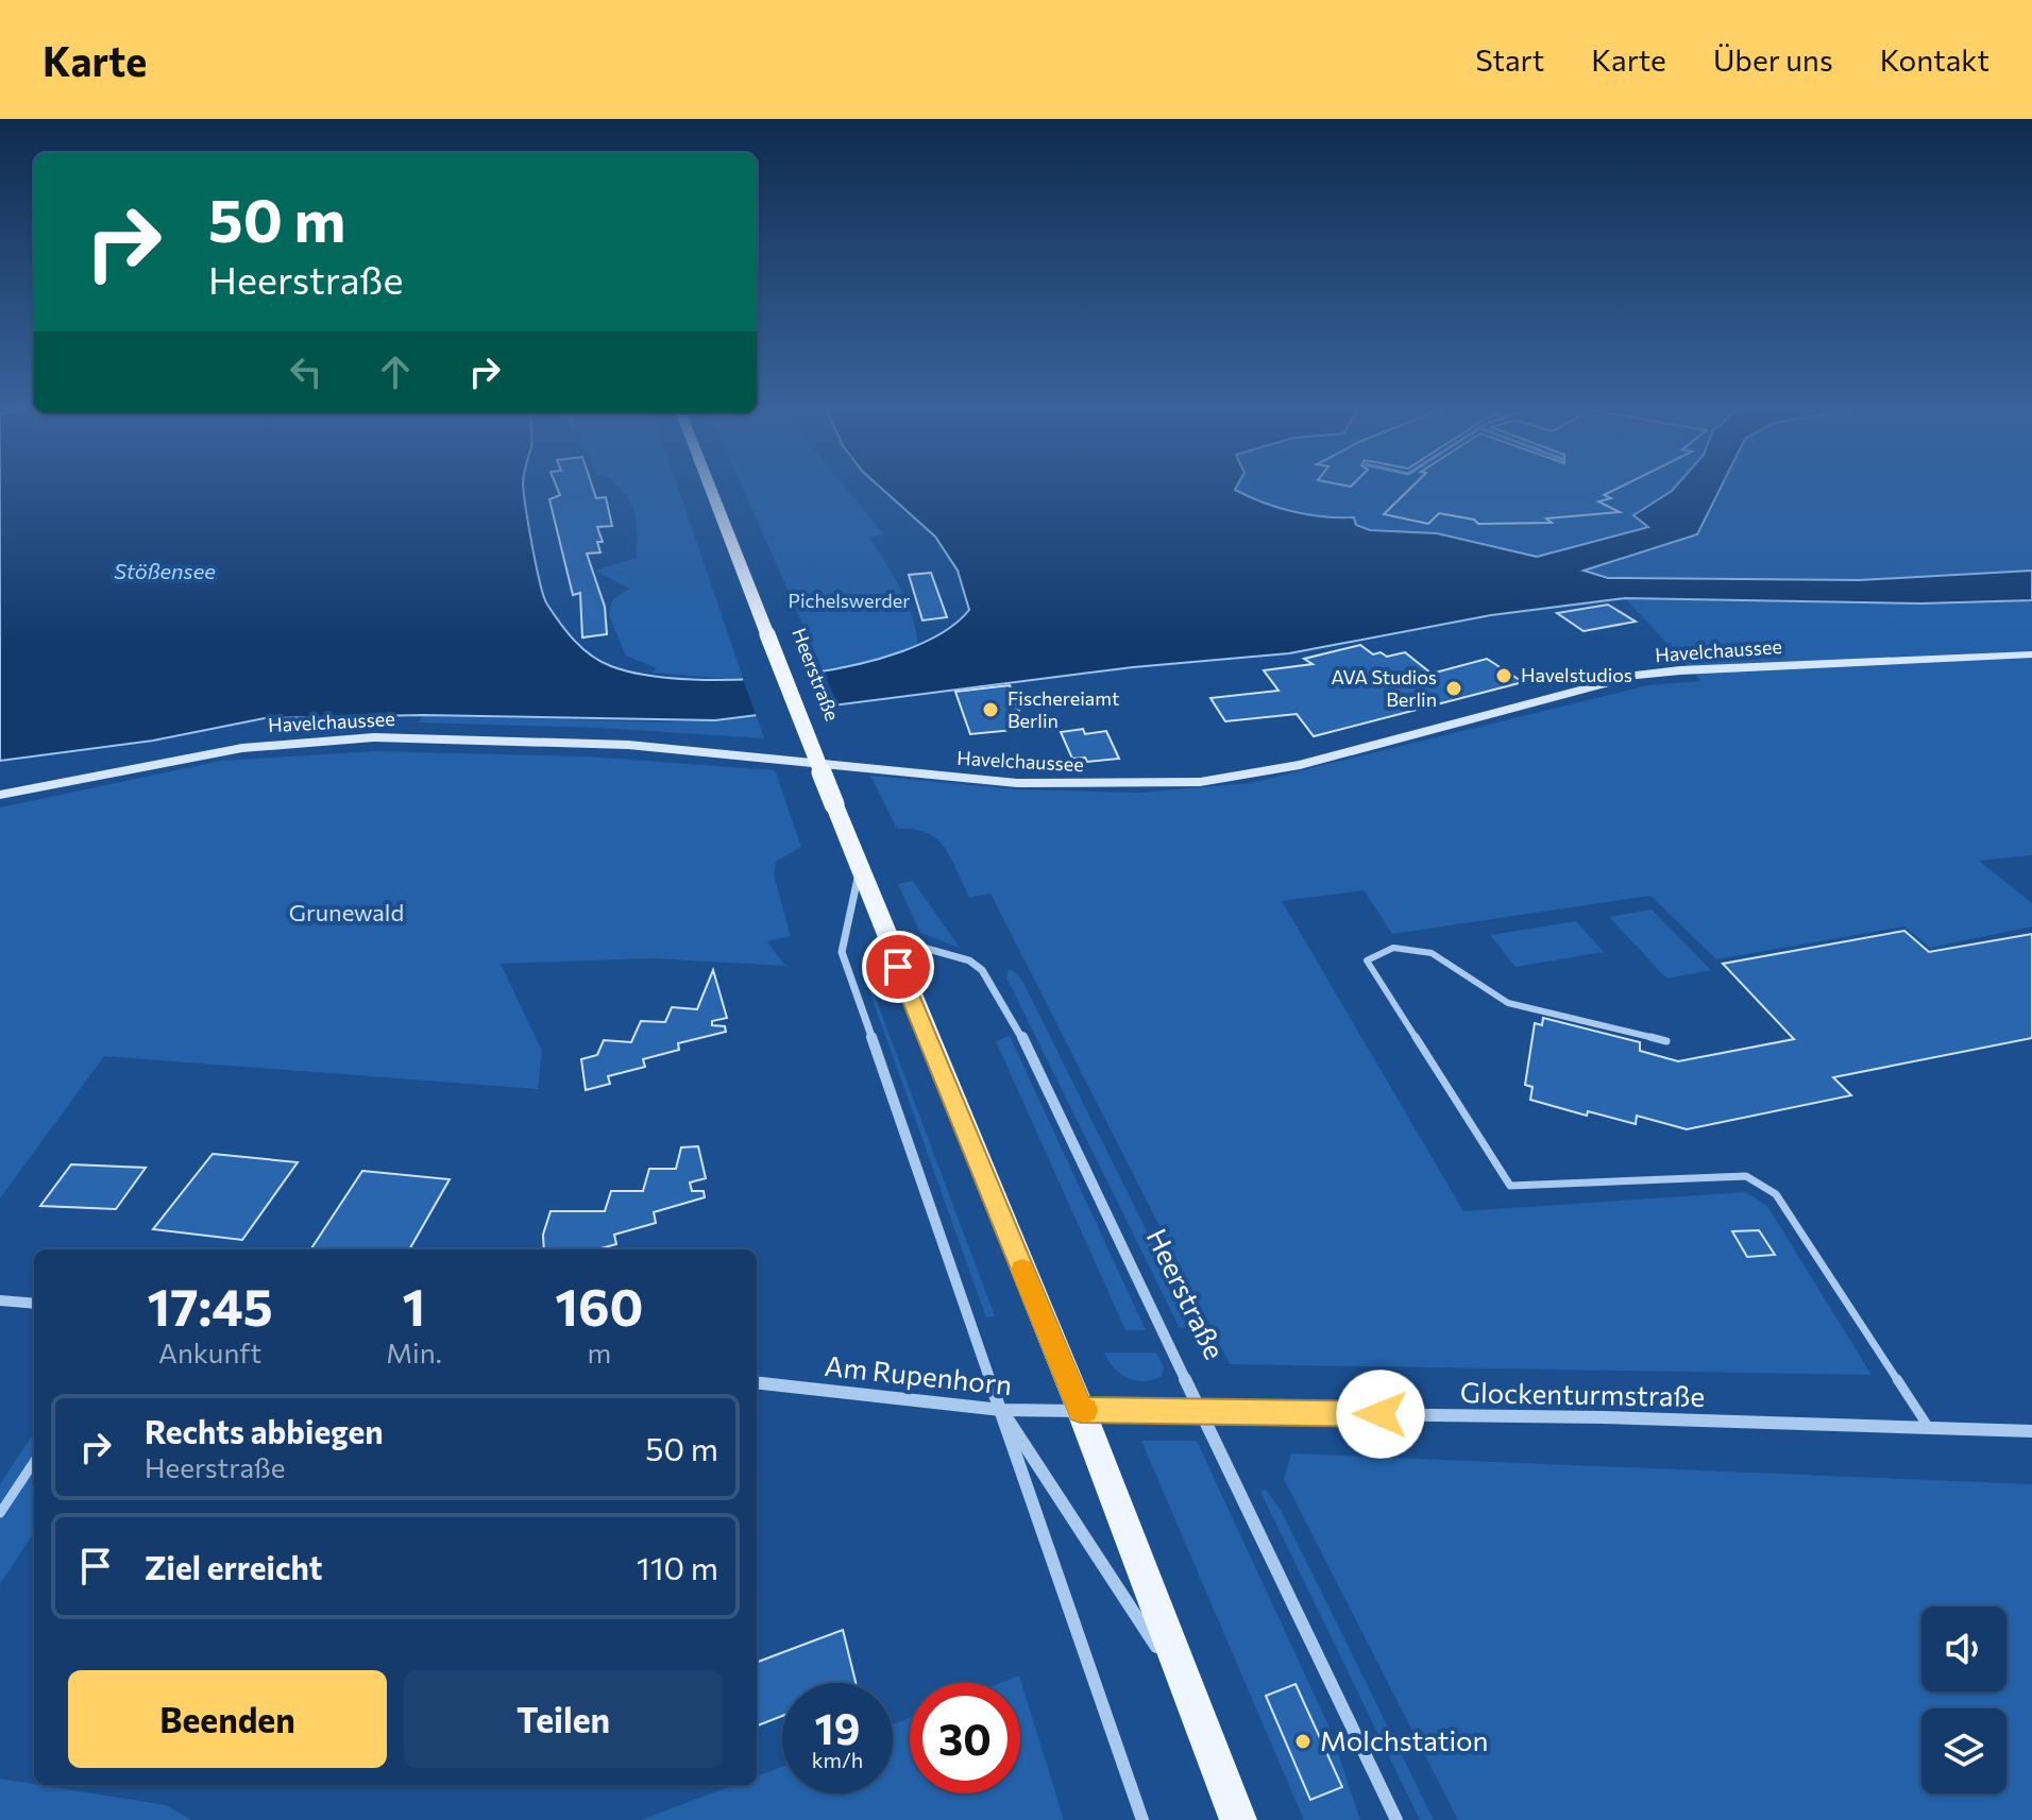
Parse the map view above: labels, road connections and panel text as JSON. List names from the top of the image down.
{
  "streets": {
    "main road": ["Heerstraße"],
    "street": ["Havelchaussee", "Am Rupenhorn", "Glockenturmstraße"]
  },
  "crossings": [
    ["Heerstraße", "Am Rupenhorn"],
    ["Heerstraße", "Glockenturmstraße"],
    ["Am Rupenhorn", "Glockenturmstraße"]
  ],
  "water": ["Stößensee"],
  "parks": ["Pichelswerder", "Grunewald"],
  "places": [
    "Havelstudios",
    "AVA Studios Berlin",
    "Fischereiamt Berlin",
    "Molchstation"
  ],
  "page": {
    "header": "Karte",
    "nav": [
      "Start",
      "Karte",
      "Über uns",
      "Kontakt"
    ],
    "turn": ["50 m", "Heerstraße"],
    "eta": [
      "17:45",
      "Ankunft",
      "1",
      "Min.",
      "160",
      "m"
    ],
    "list": [
      {
        "name": "Rechts abbiegen",
        "note": "Heerstraße",
        "value": "50 m"
      },
      {
        "name": "Ziel erreicht",
        "value": "110 m"
      }
    ],
    "buttons": ["Beenden", "Teilen"],
    "speed": "19 km/h",
    "limit": "30"
  }
}
